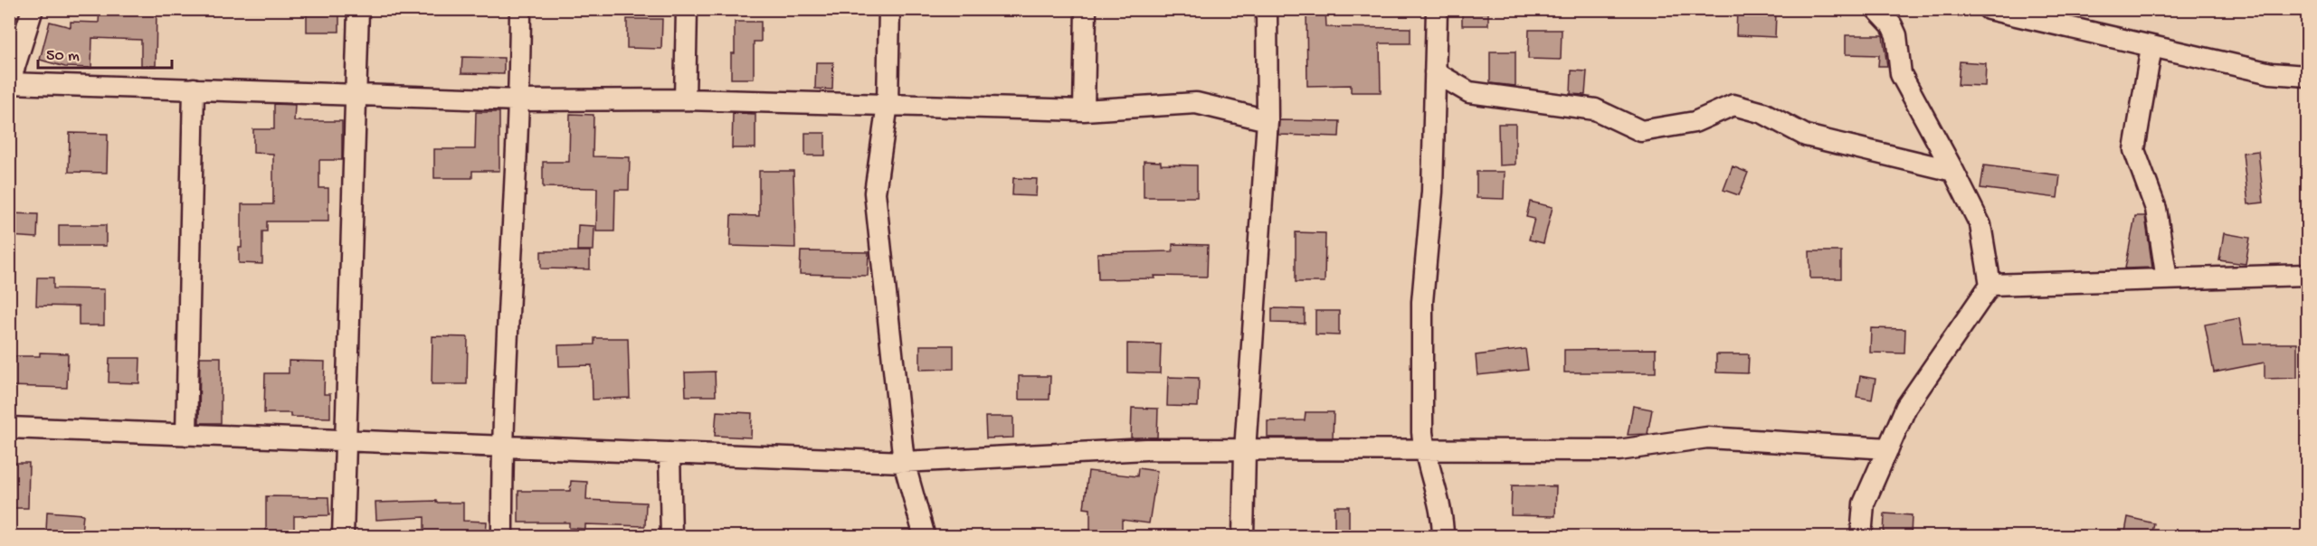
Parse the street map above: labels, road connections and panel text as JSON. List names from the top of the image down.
{
  "scale_bar": "50 m"
}
